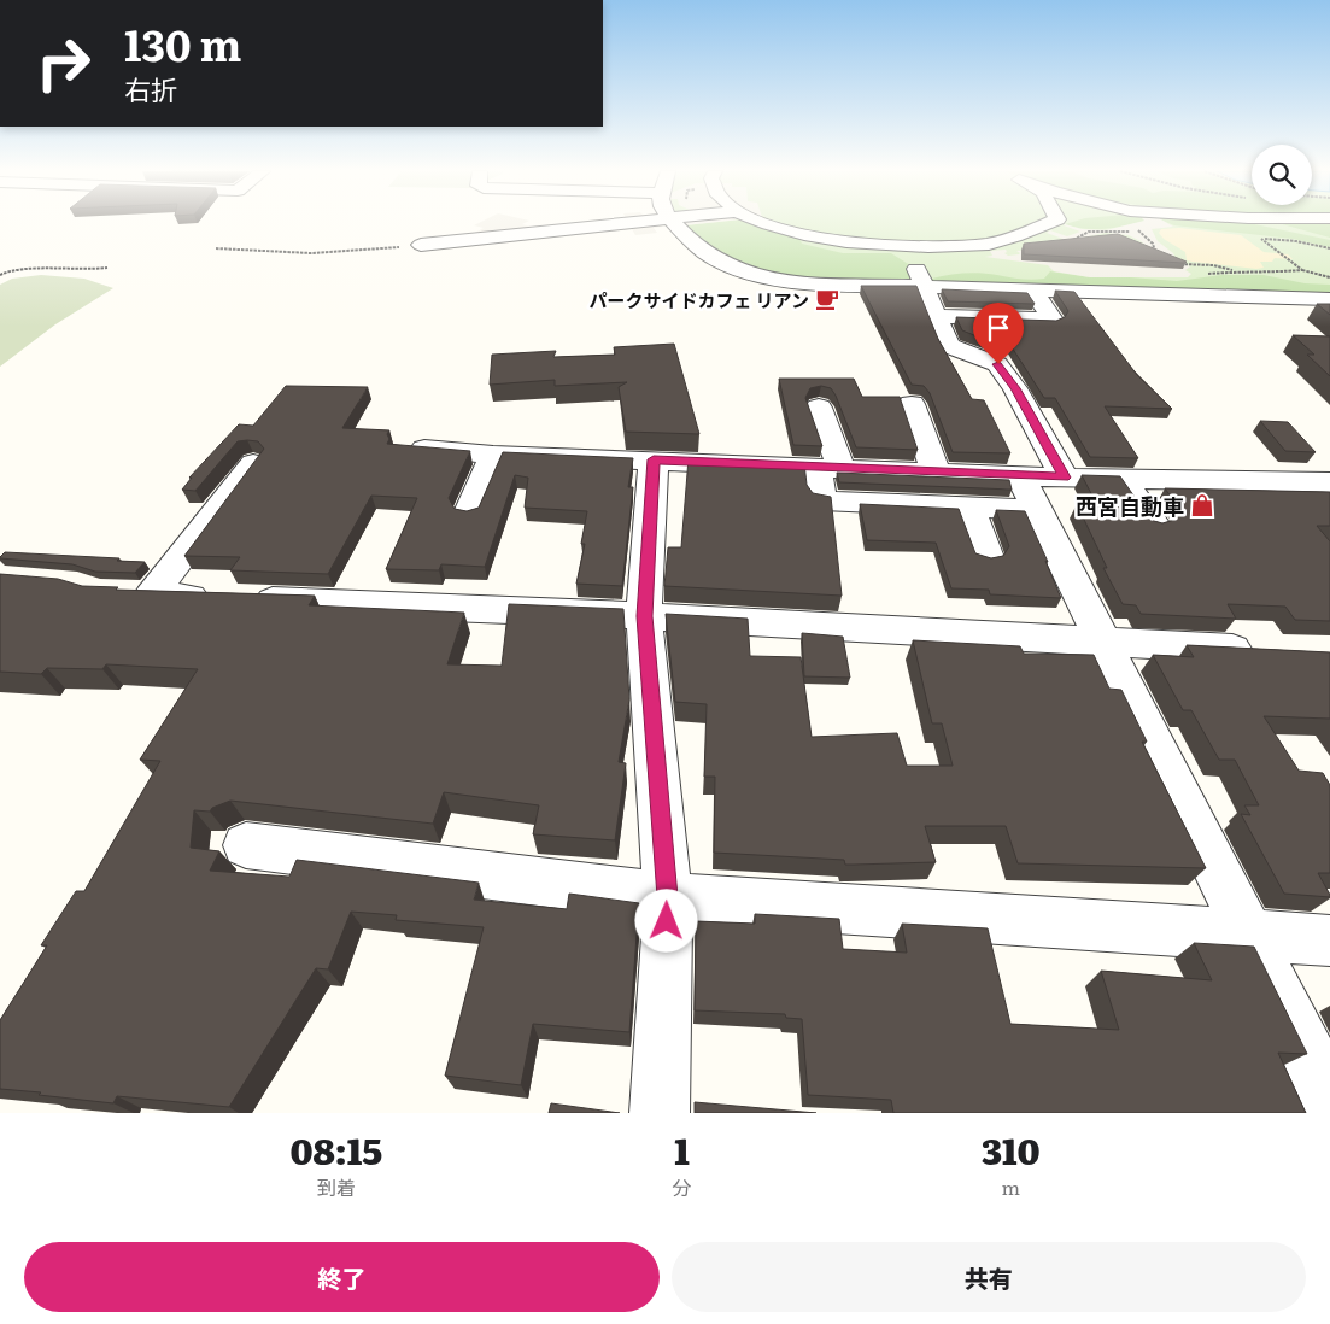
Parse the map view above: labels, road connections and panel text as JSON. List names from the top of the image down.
{
  "places": {
    "cafe": ["パークサイドカフェ リアン"],
    "shop": ["西宮自動車"]
  },
  "page": {
    "turn": ["130 m", "右折"],
    "eta": [
      "08:15",
      "到着",
      "1",
      "分",
      "310",
      "m"
    ],
    "buttons": ["終了", "共有"]
  }
}
